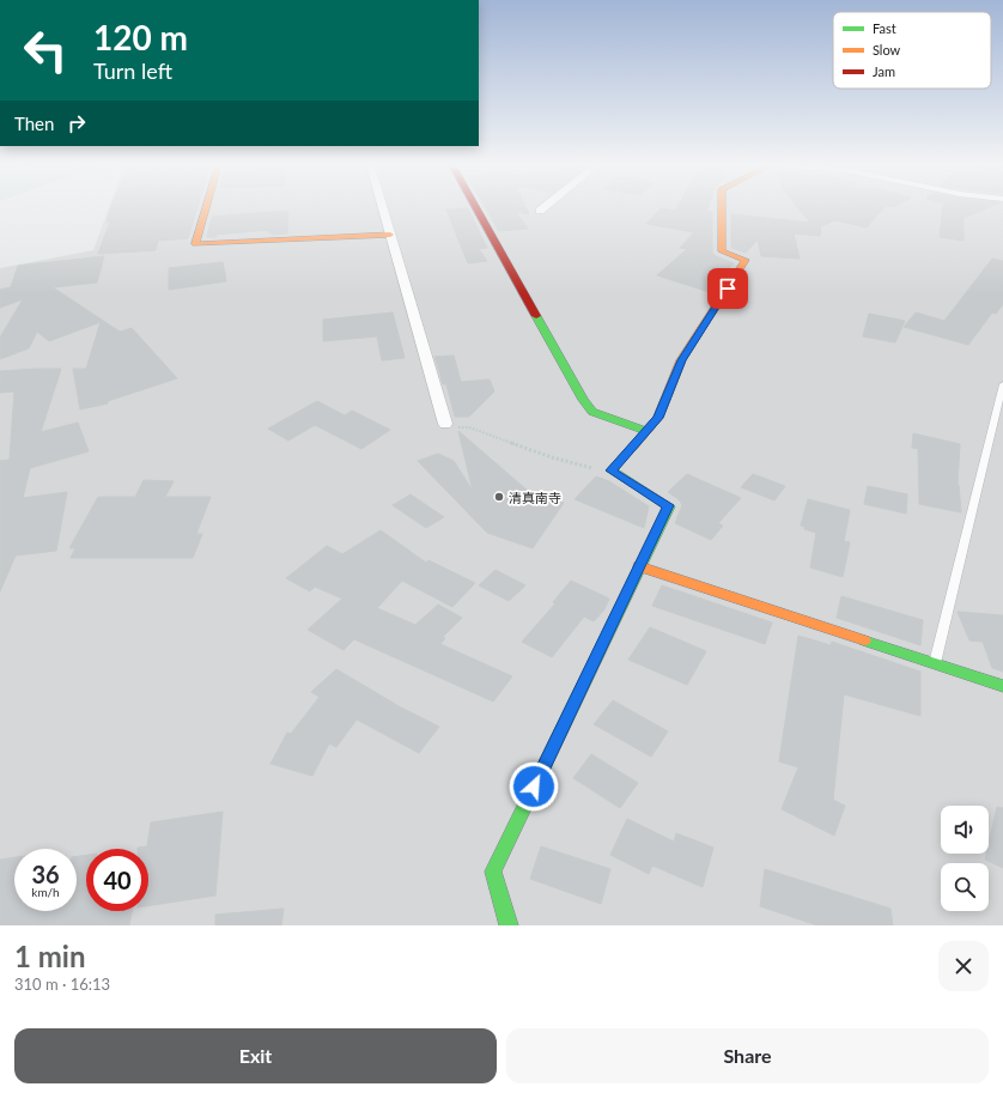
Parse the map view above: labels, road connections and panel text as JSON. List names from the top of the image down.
{
  "places": ["清真南寺"],
  "legend": ["Fast", "Slow", "Jam"],
  "page": {
    "turn": ["120 m", "Turn left"],
    "then": "Then",
    "speed": "36 km/h",
    "limit": "40",
    "heading": ["1 min", "310 m · 16:13"],
    "buttons": ["Exit", "Share"]
  }
}
